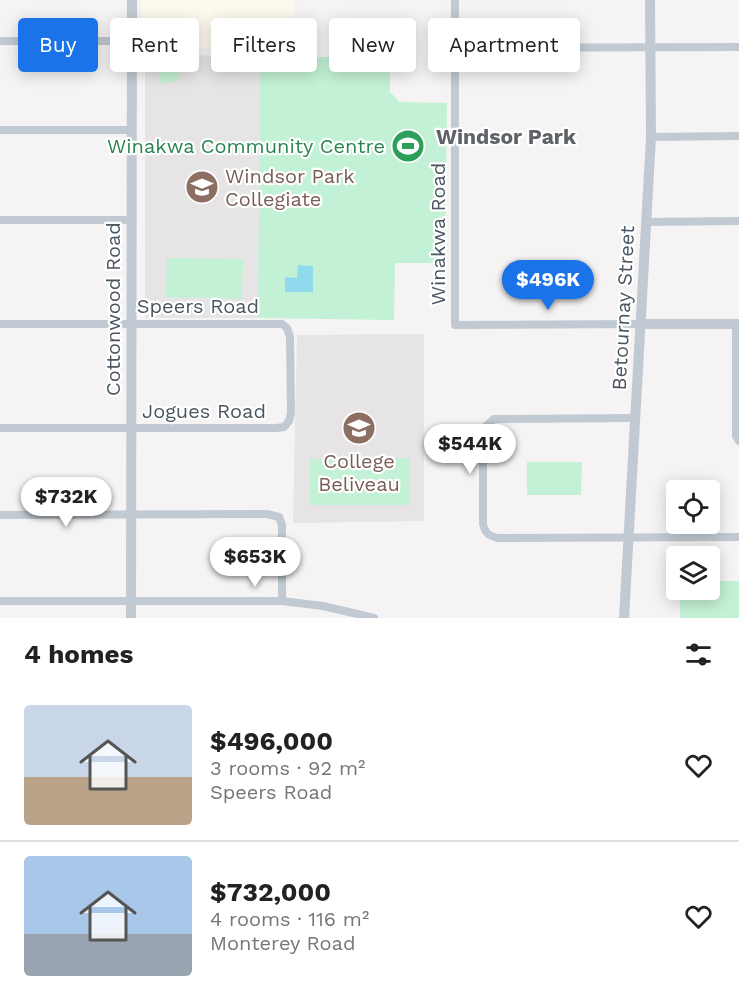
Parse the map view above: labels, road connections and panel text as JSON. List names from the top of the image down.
{
  "streets": {
    "street": [
      "Winakwa Road",
      "Speers Road",
      "Betournay Street",
      "Cottonwood Road",
      "Jogues Road"
    ]
  },
  "crossings": [
    ["Winakwa Road", "Betournay Street"],
    ["Speers Road", "Cottonwood Road"],
    ["Speers Road", "Jogues Road"],
    ["Cottonwood Road", "Jogues Road"]
  ],
  "districts": ["Windsor Park"],
  "places": {
    "sports": ["Winakwa Community Centre"],
    "school or university": ["Windsor Park Collegiate", "College Beliveau"]
  },
  "page": {
    "chip": [
      "Buy",
      "Rent",
      "Filters",
      "New",
      "Apartment"
    ],
    "price": [
      "$496K",
      "$544K",
      "$732K",
      "$653K"
    ],
    "heading": "4 homes",
    "list": [
      {
        "name": "$496,000",
        "note": "3 rooms · 92 m² · Speers Road"
      },
      {
        "name": "$732,000",
        "note": "4 rooms · 116 m² · Monterey Road"
      }
    ]
  }
}
